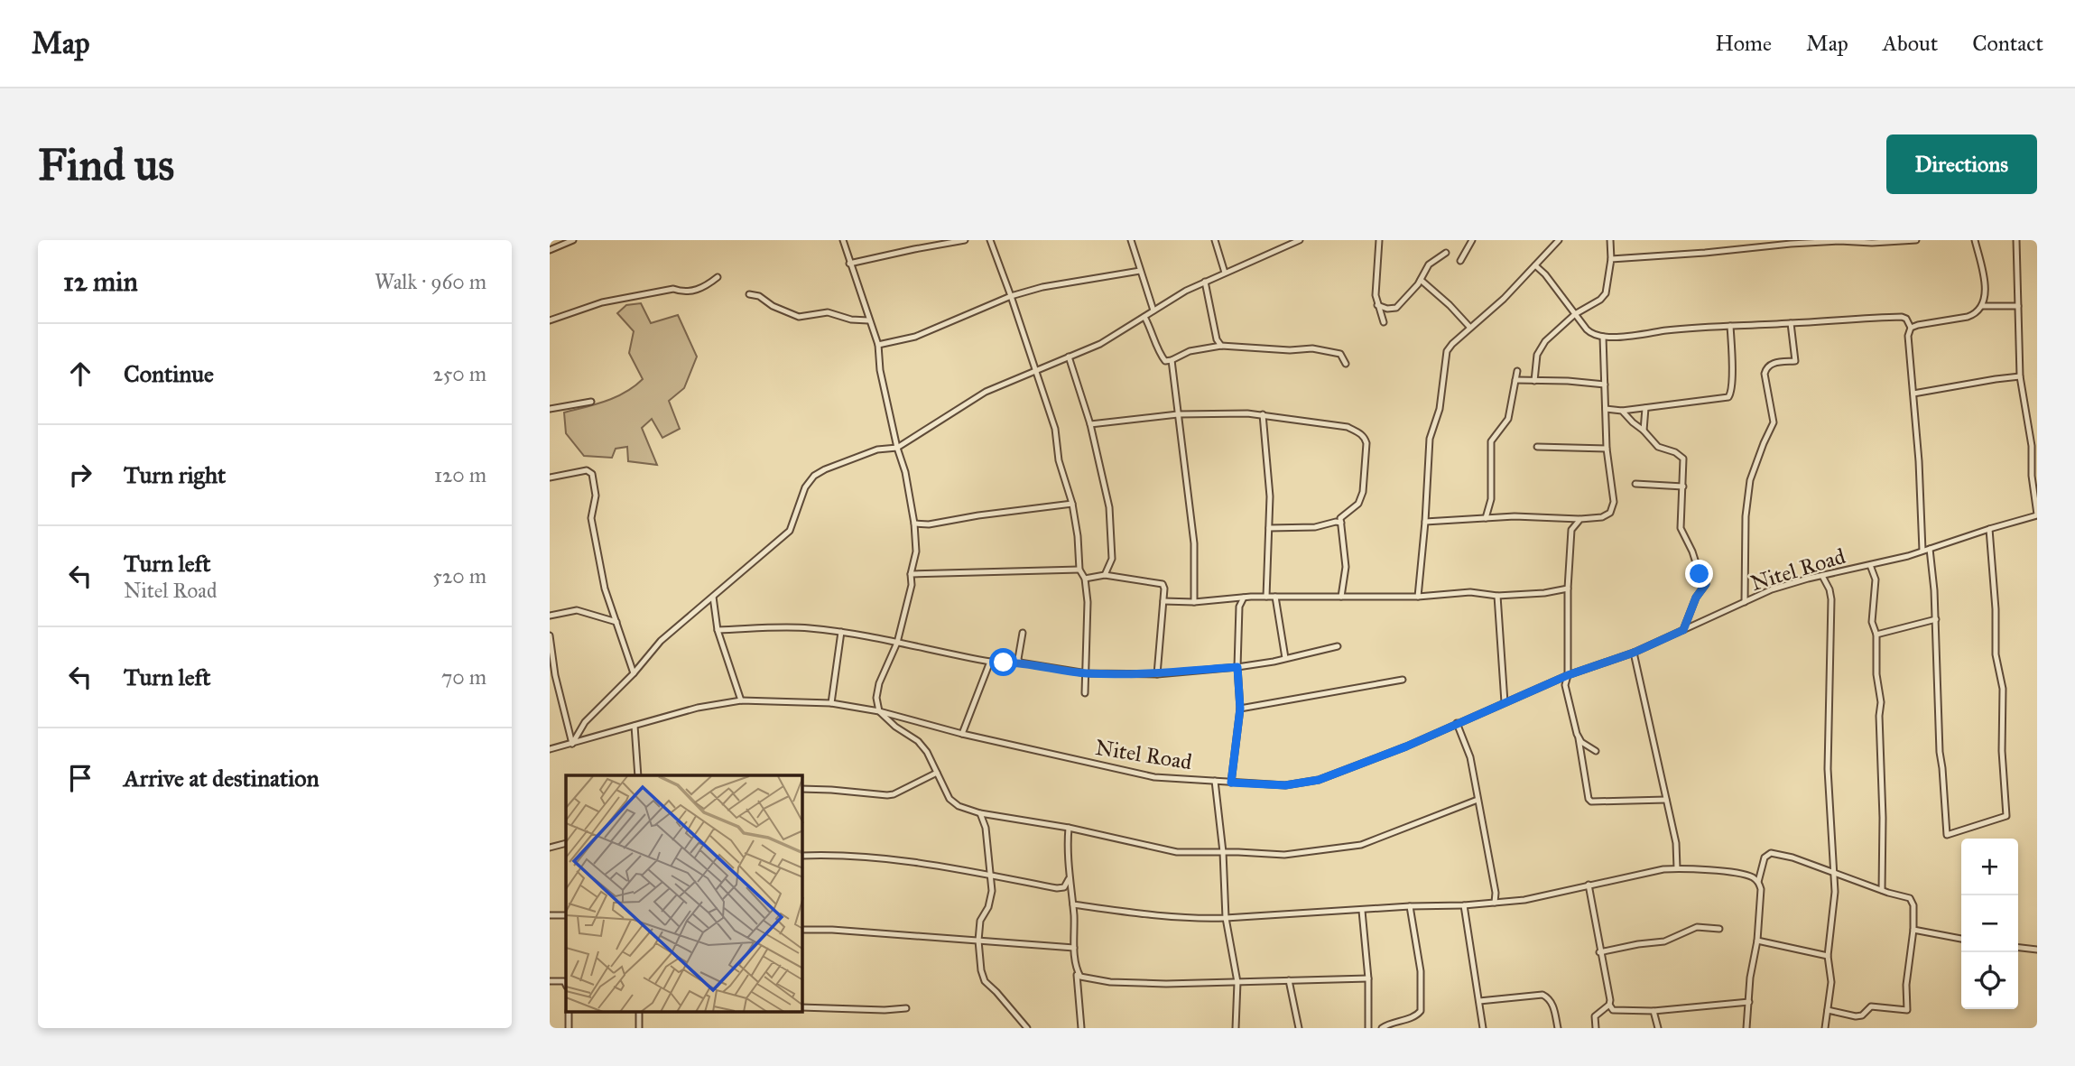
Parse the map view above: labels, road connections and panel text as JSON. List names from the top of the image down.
{
  "streets": {
    "street": ["Nitel Road"]
  },
  "page": {
    "header": "Map",
    "nav": [
      "Home",
      "Map",
      "About",
      "Contact"
    ],
    "buttons": "Directions",
    "title": "Find us",
    "heading": ["12 min", "Walk · 960 m"],
    "list": [
      ["Continue", "250 m"],
      ["Turn right", "120 m"],
      ["Turn left", "Nitel Road", "520 m"],
      ["Turn left", "70 m"],
      "Arrive at destination"
    ],
    "map_buttons": ["+", "−"]
  }
}
